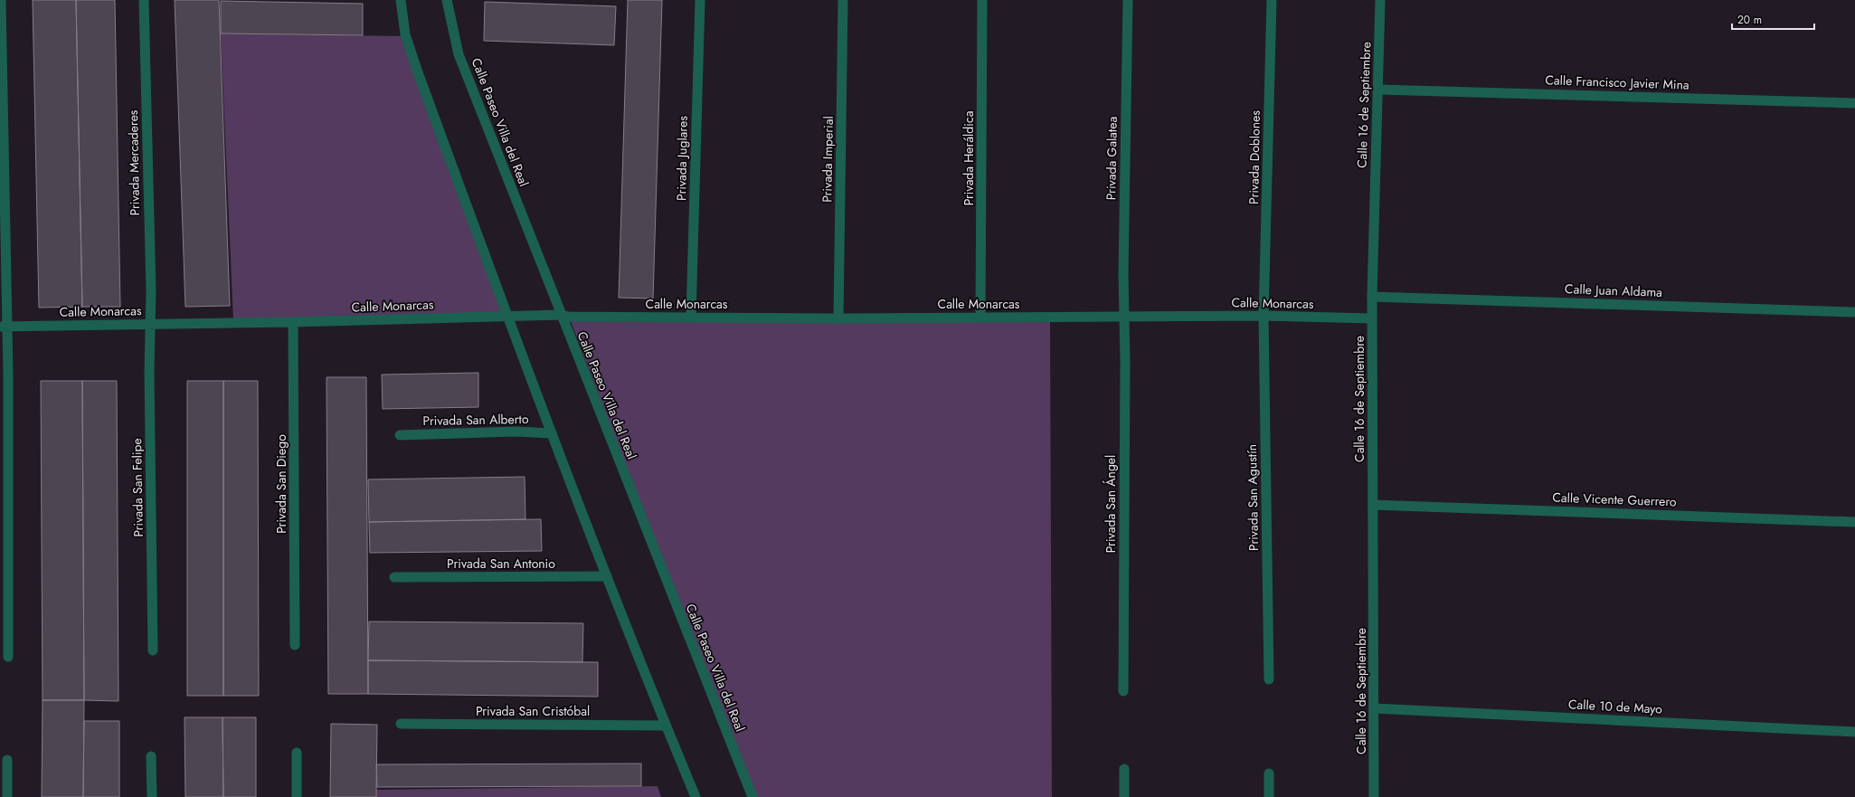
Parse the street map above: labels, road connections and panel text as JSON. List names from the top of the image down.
{
  "streets": {
    "street": [
      "Calle Francisco Javier Mina",
      "Calle 16 de Septiembre",
      "Calle Paseo Villa del Real",
      "Privada Doblones",
      "Privada Juglares",
      "Privada Heráldica",
      "Privada Galatea",
      "Privada Imperial",
      "Privada Mercaderes",
      "Calle Juan Aldama",
      "Calle Monarcas",
      "Privada San Alberto",
      "Privada San Diego",
      "Privada San Felipe",
      "Privada San Agustín",
      "Calle Vicente Guerrero",
      "Privada San Ángel",
      "Privada San Antonio",
      "Calle 10 de Mayo",
      "Privada San Cristóbal"
    ]
  },
  "crossings": [
    ["Calle Francisco Javier Mina", "Calle 16 de Septiembre"],
    ["Calle 16 de Septiembre", "Calle Juan Aldama"],
    ["Calle 16 de Septiembre", "Calle Monarcas"],
    ["Calle 16 de Septiembre", "Calle Vicente Guerrero"],
    ["Calle 16 de Septiembre", "Calle 10 de Mayo"],
    ["Calle Paseo Villa del Real", "Calle Monarcas"],
    ["Privada Doblones", "Calle Monarcas"],
    ["Privada Doblones", "Privada San Agustín"],
    ["Privada Juglares", "Calle Monarcas"],
    ["Privada Heráldica", "Calle Monarcas"],
    ["Privada Galatea", "Calle Monarcas"],
    ["Privada Galatea", "Privada San Ángel"],
    ["Privada Imperial", "Calle Monarcas"],
    ["Privada Mercaderes", "Calle Monarcas"],
    ["Privada Mercaderes", "Privada San Felipe"],
    ["Calle Monarcas", "Privada San Diego"],
    ["Calle Monarcas", "Privada San Felipe"],
    ["Calle Monarcas", "Privada San Agustín"],
    ["Calle Monarcas", "Privada San Ángel"]
  ],
  "scale_bar": "20 m"
}
